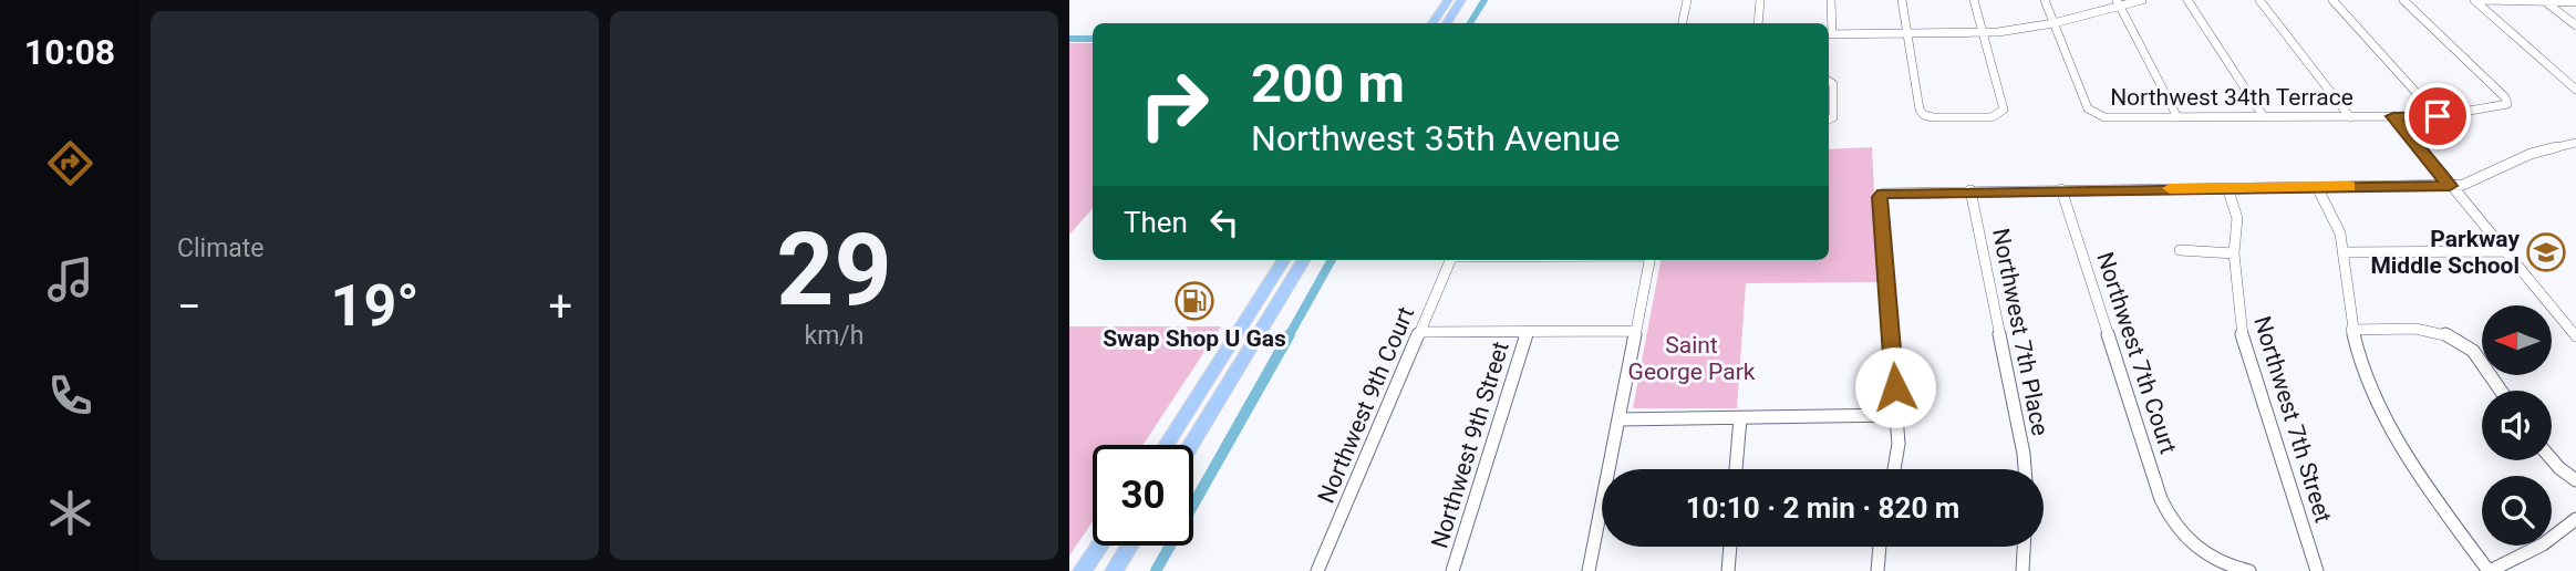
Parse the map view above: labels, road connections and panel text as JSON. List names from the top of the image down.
{
  "streets": {
    "street": [
      "Northwest 34th Terrace",
      "Northwest 7th Place",
      "Northwest 7th Court",
      "Northwest 9th Court",
      "Northwest 7th Street",
      "Northwest 9th Street"
    ]
  },
  "parks": ["Saint George Park"],
  "places": {
    "school or university": ["Parkway Middle School"],
    "fuel station": ["Swap Shop U Gas"]
  },
  "north": "left",
  "page": {
    "tabs": "10:08",
    "tile": [
      "Climate",
      ["29", "km/h"]
    ],
    "turn": ["200 m", "Northwest 35th Avenue"],
    "then": "Then",
    "heat": ["−", "19°", "+"],
    "limit": "30",
    "trip": "10:10 · 2 min · 820 m"
  }
}
